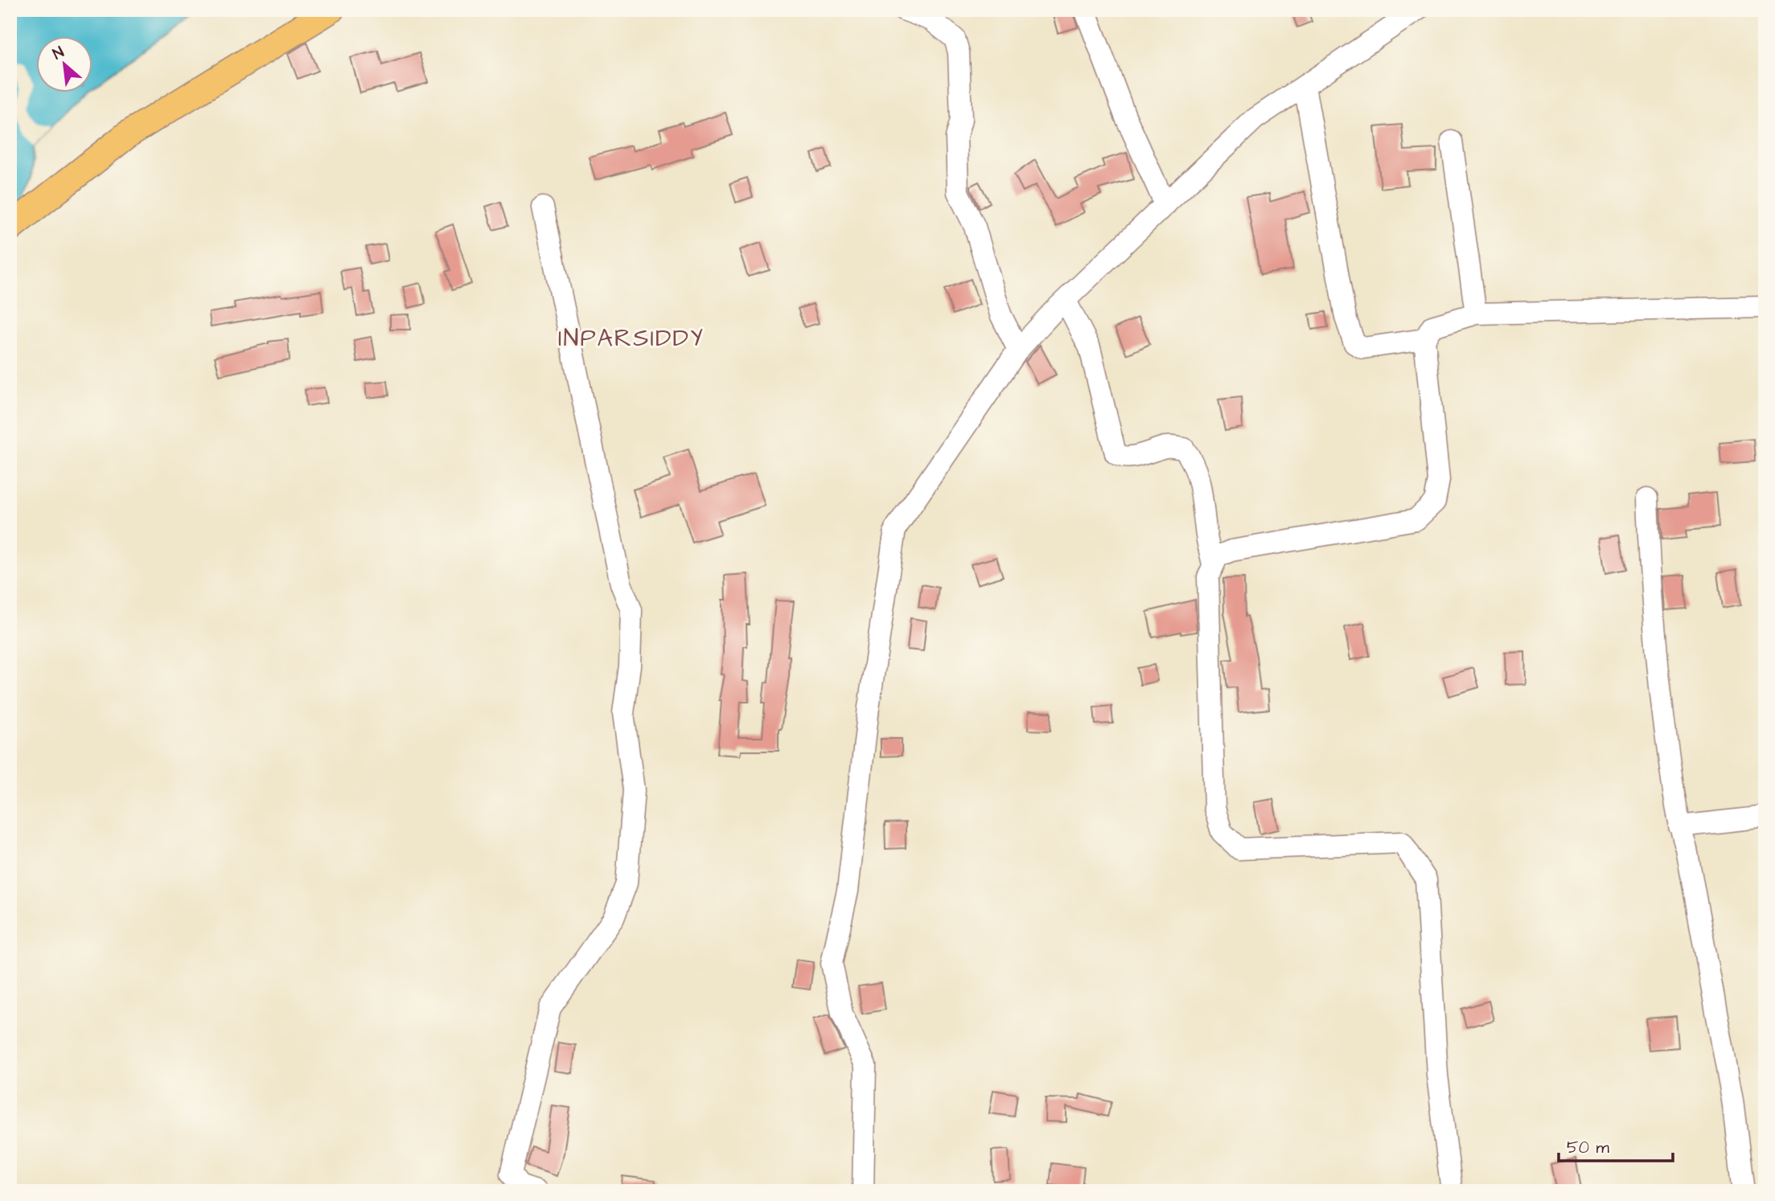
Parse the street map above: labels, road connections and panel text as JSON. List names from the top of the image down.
{
  "districts": ["INPARSIDDY"],
  "scale_bar": "50 m",
  "north": "top left"
}
